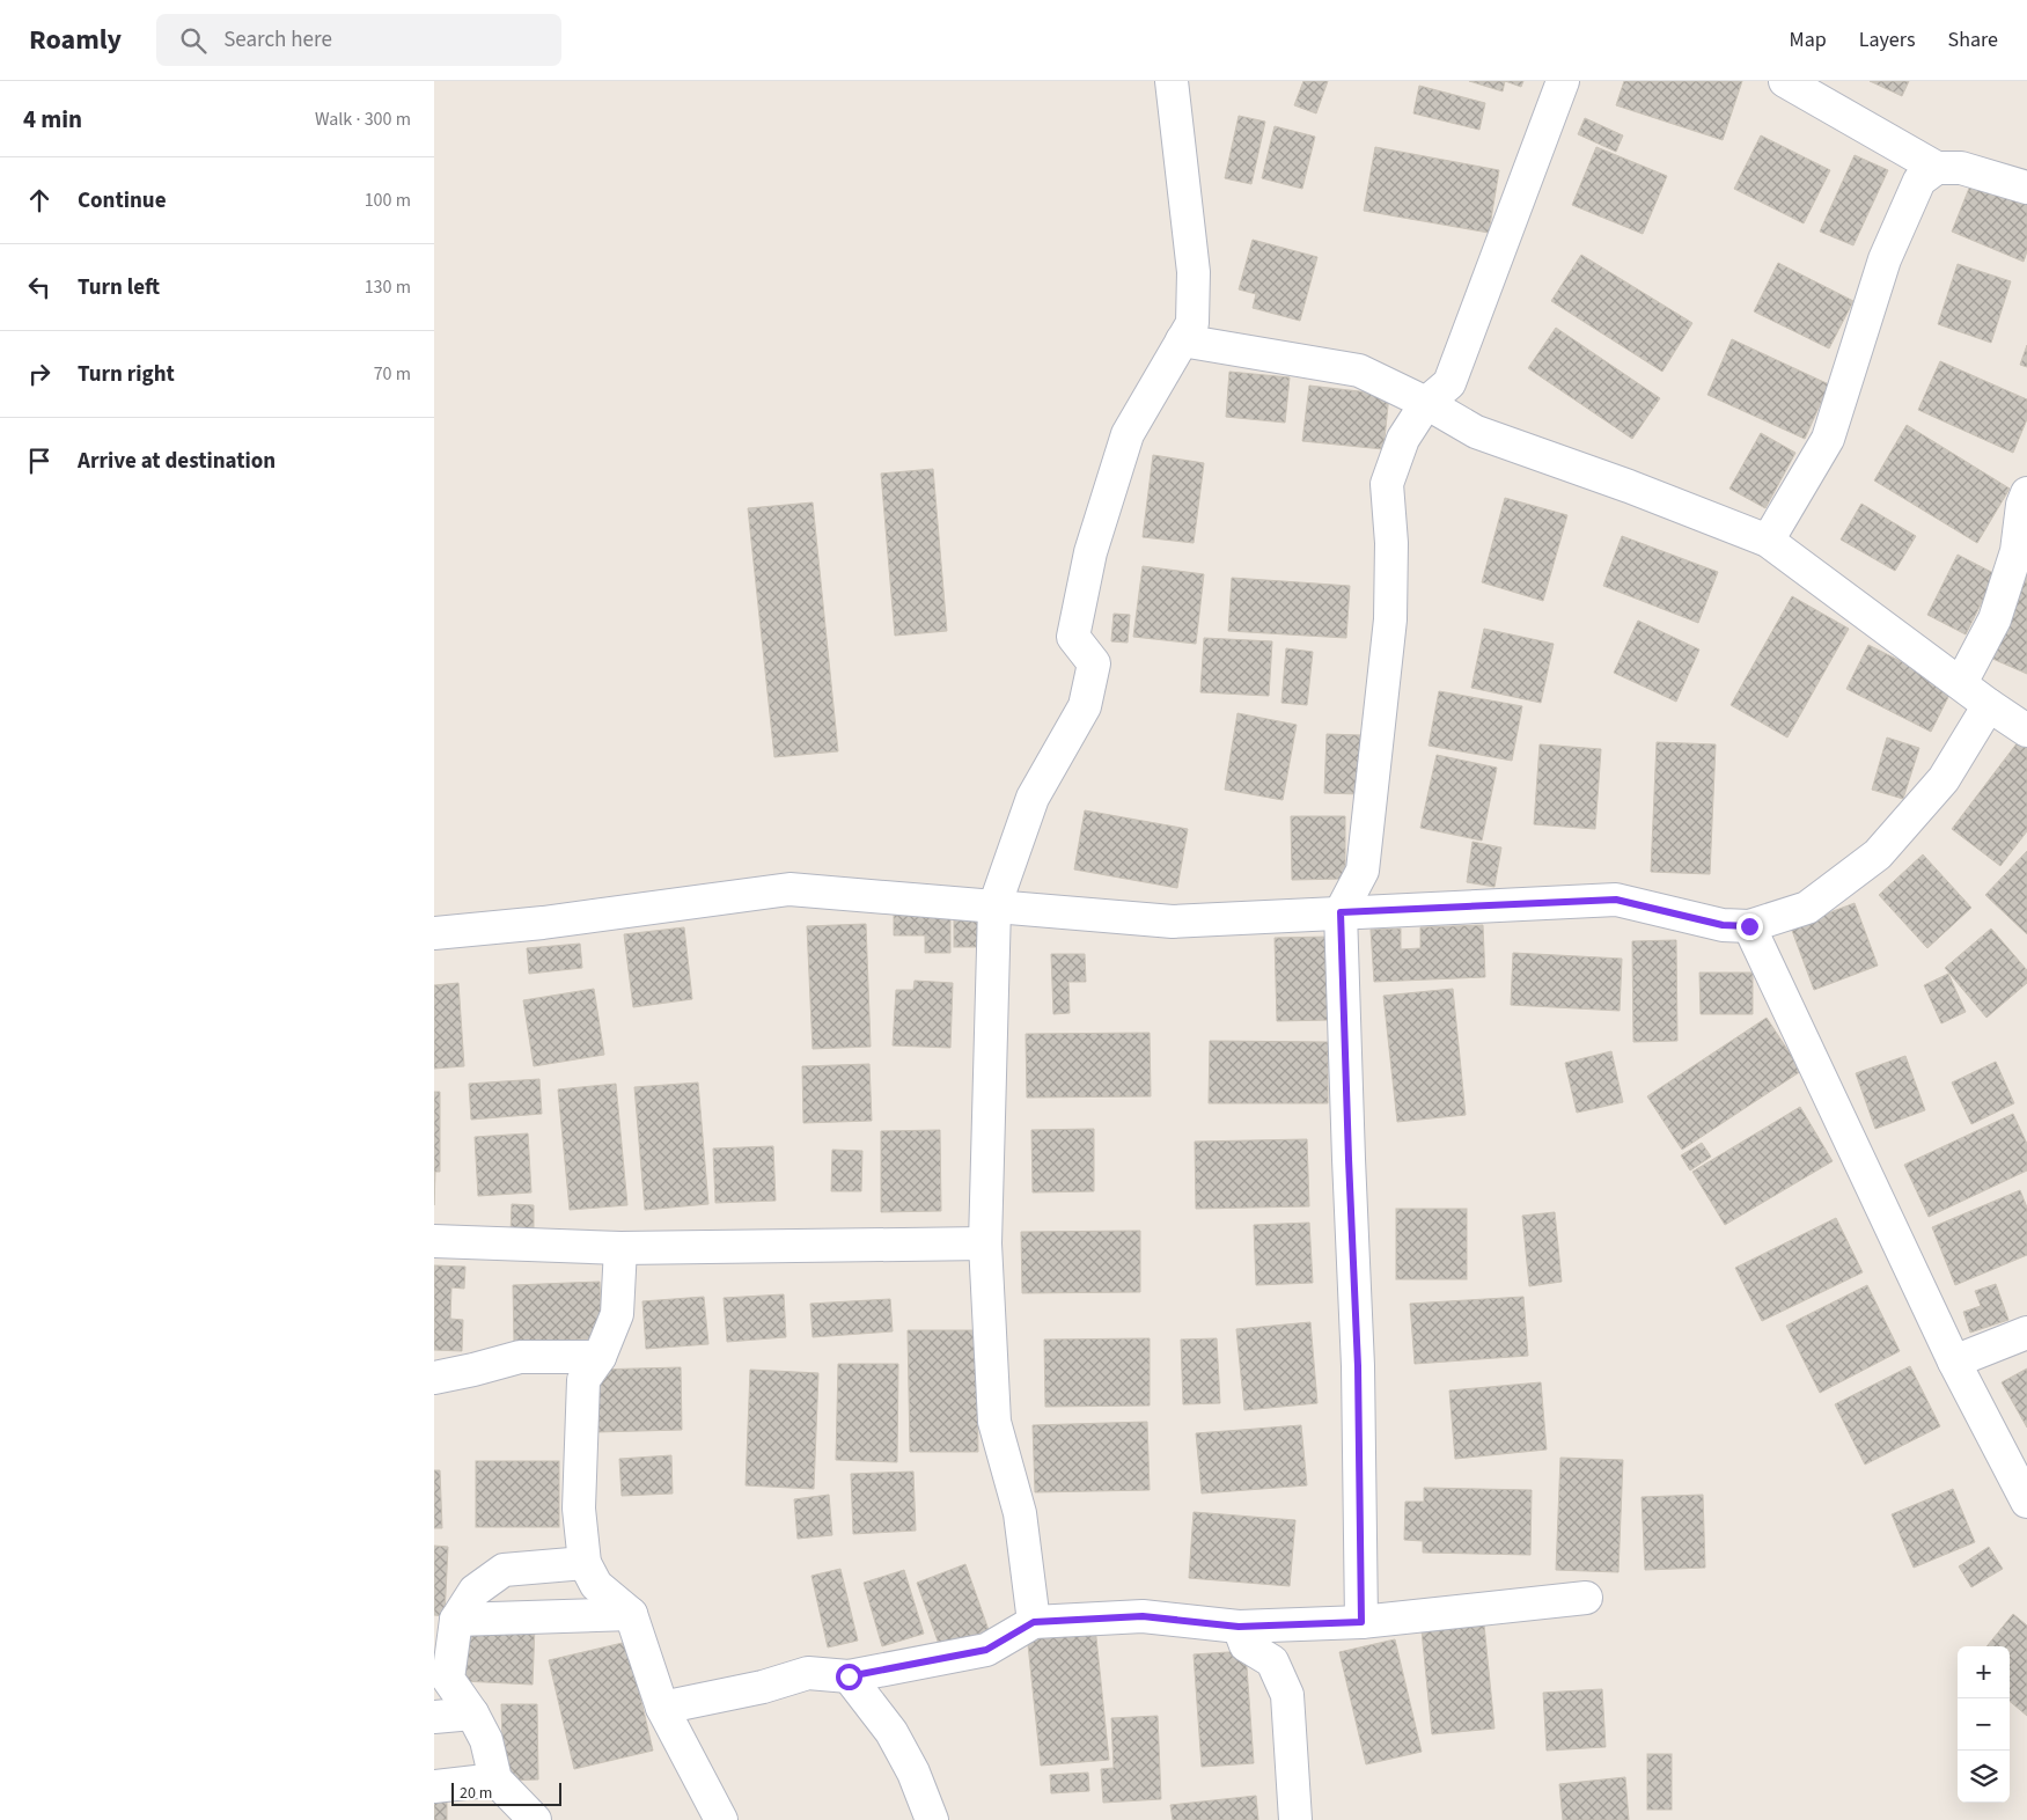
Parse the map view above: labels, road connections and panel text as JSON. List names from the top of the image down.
{
  "scale_bar": "20 m",
  "page": {
    "header": "Roamly",
    "search": "Search here",
    "nav": ["Map", "Layers", "Share"],
    "heading": ["4 min", "Walk · 300 m"],
    "list": [
      ["Continue", "100 m"],
      ["Turn left", "130 m"],
      ["Turn right", "70 m"],
      "Arrive at destination"
    ],
    "map_buttons": ["+", "−"],
    "scale": "20 m"
  }
}
